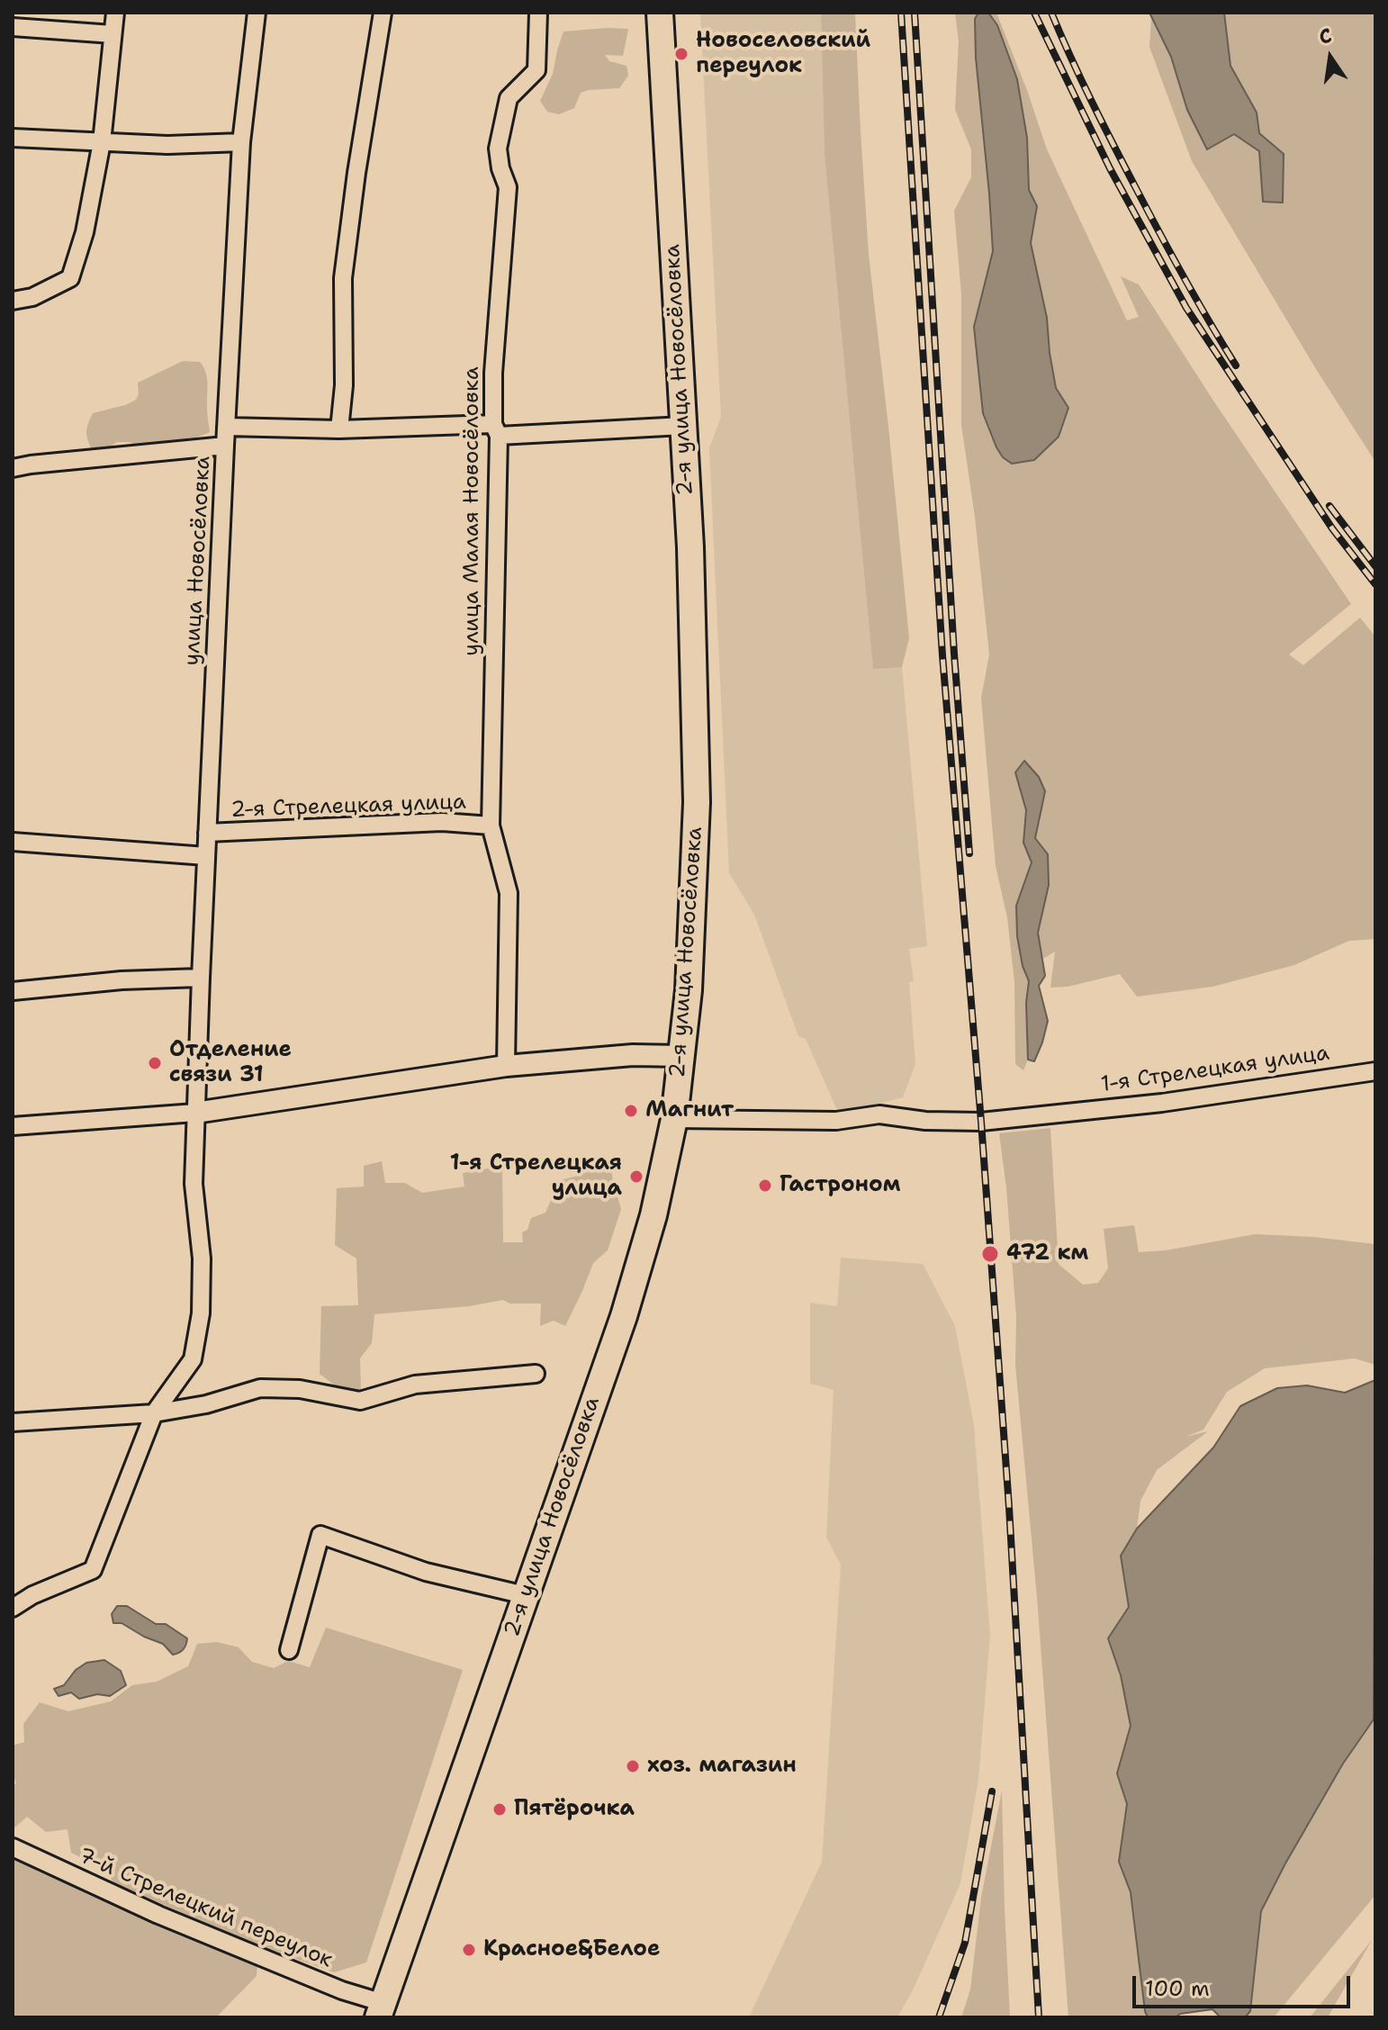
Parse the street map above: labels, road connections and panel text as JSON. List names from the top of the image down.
{
  "streets": {
    "main road": ["2-я улица Новосёловка"],
    "street": [
      "улица Малая Новосёловка",
      "улица Новосёловка",
      "2-я Стрелецкая улица",
      "1-я Стрелецкая улица",
      "7-й Стрелецкий переулок"
    ]
  },
  "crossings": [
    ["2-я улица Новосёловка", "1-я Стрелецкая улица"],
    ["2-я улица Новосёловка", "7-й Стрелецкий переулок"],
    ["улица Малая Новосёловка", "2-я Стрелецкая улица"],
    ["улица Новосёловка", "2-я Стрелецкая улица"]
  ],
  "places": [
    "Новоселовский переулок",
    "Отделение связи 31",
    "Магнит",
    "1-я Стрелецкая улица",
    "Гастроном",
    "472 км",
    "хоз. магазин",
    "Пятёрочка",
    "Красное&Белое"
  ],
  "scale_bar": "100 m",
  "north": "top"
}
